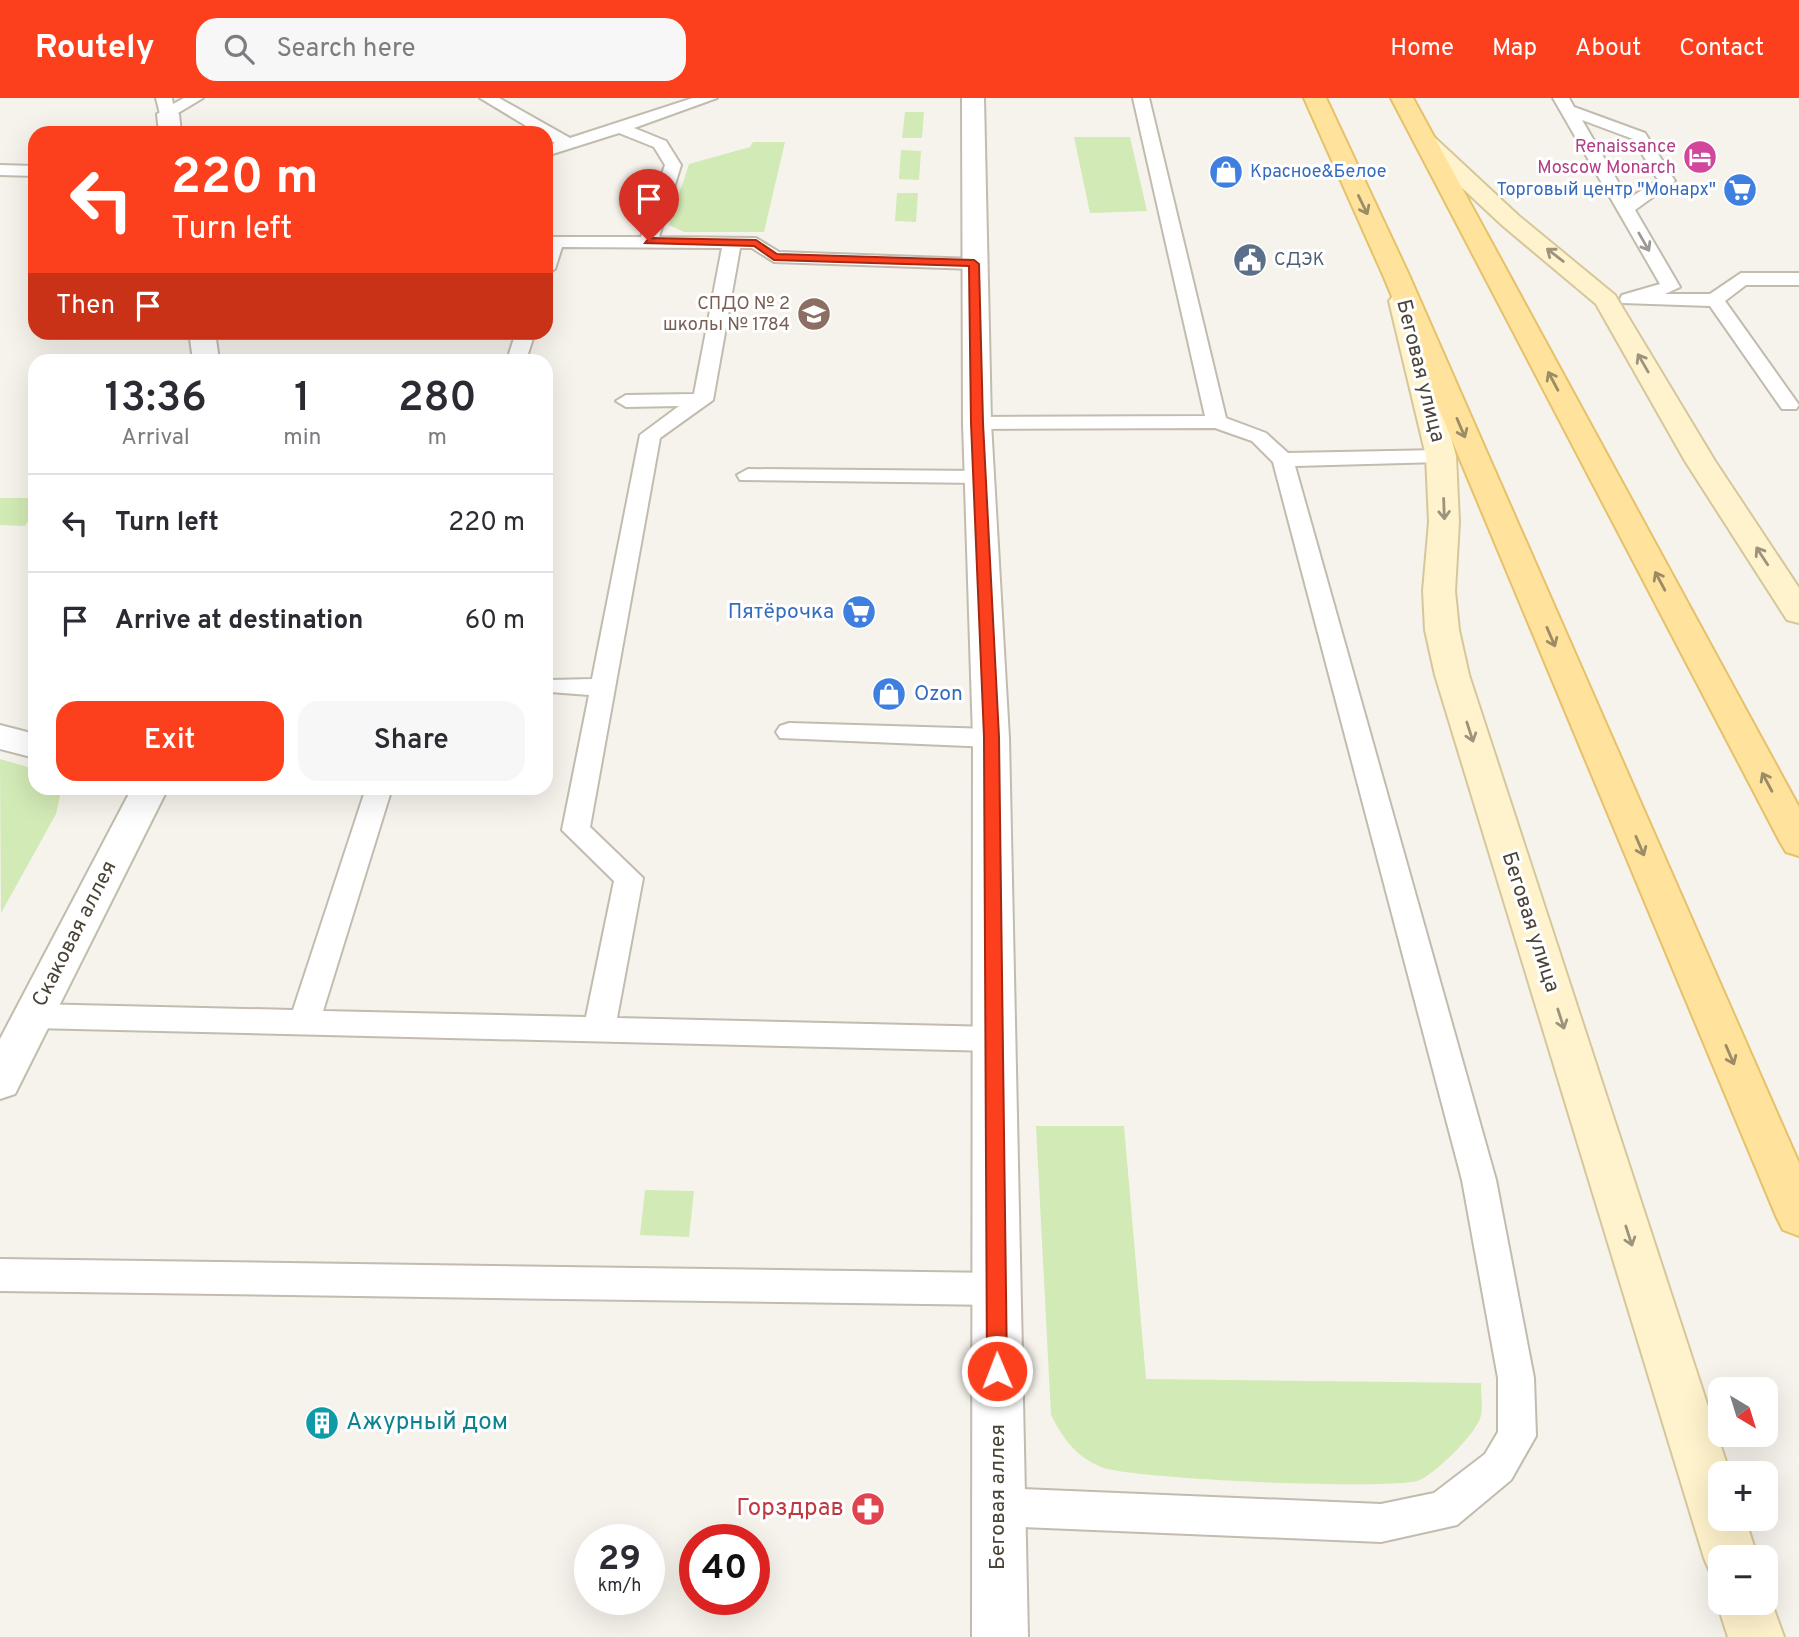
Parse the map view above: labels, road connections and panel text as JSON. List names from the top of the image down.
{
  "streets": {
    "main road": ["Беговая улица"],
    "street": ["Скаковая аллея", "Беговая аллея"]
  },
  "places": {
    "hotel": ["Renaissance Moscow Monarch"],
    "shop": ["Красное&Белое", "Ozon"],
    "supermarket": ["Торговый центр \"Монарх\"", "Пятёрочка"],
    "public building": ["СДЭК"],
    "school or university": ["СПДО № 2 школы № 1784"],
    "building": ["Ажурный дом"],
    "pharmacy": ["Горздрав"]
  },
  "north": "bottom right",
  "page": {
    "header": "Routely",
    "search": "Search here",
    "nav": [
      "Home",
      "Map",
      "About",
      "Contact"
    ],
    "turn": ["220 m", "Turn left"],
    "then": "Then",
    "eta": [
      "13:36",
      "Arrival",
      "1",
      "min",
      "280",
      "m"
    ],
    "list": [
      {
        "name": "Turn left",
        "value": "220 m"
      },
      {
        "name": "Arrive at destination",
        "value": "60 m"
      }
    ],
    "buttons": ["Exit", "Share"],
    "map_buttons": ["+", "−"],
    "speed": "29 km/h",
    "limit": "40"
  }
}
